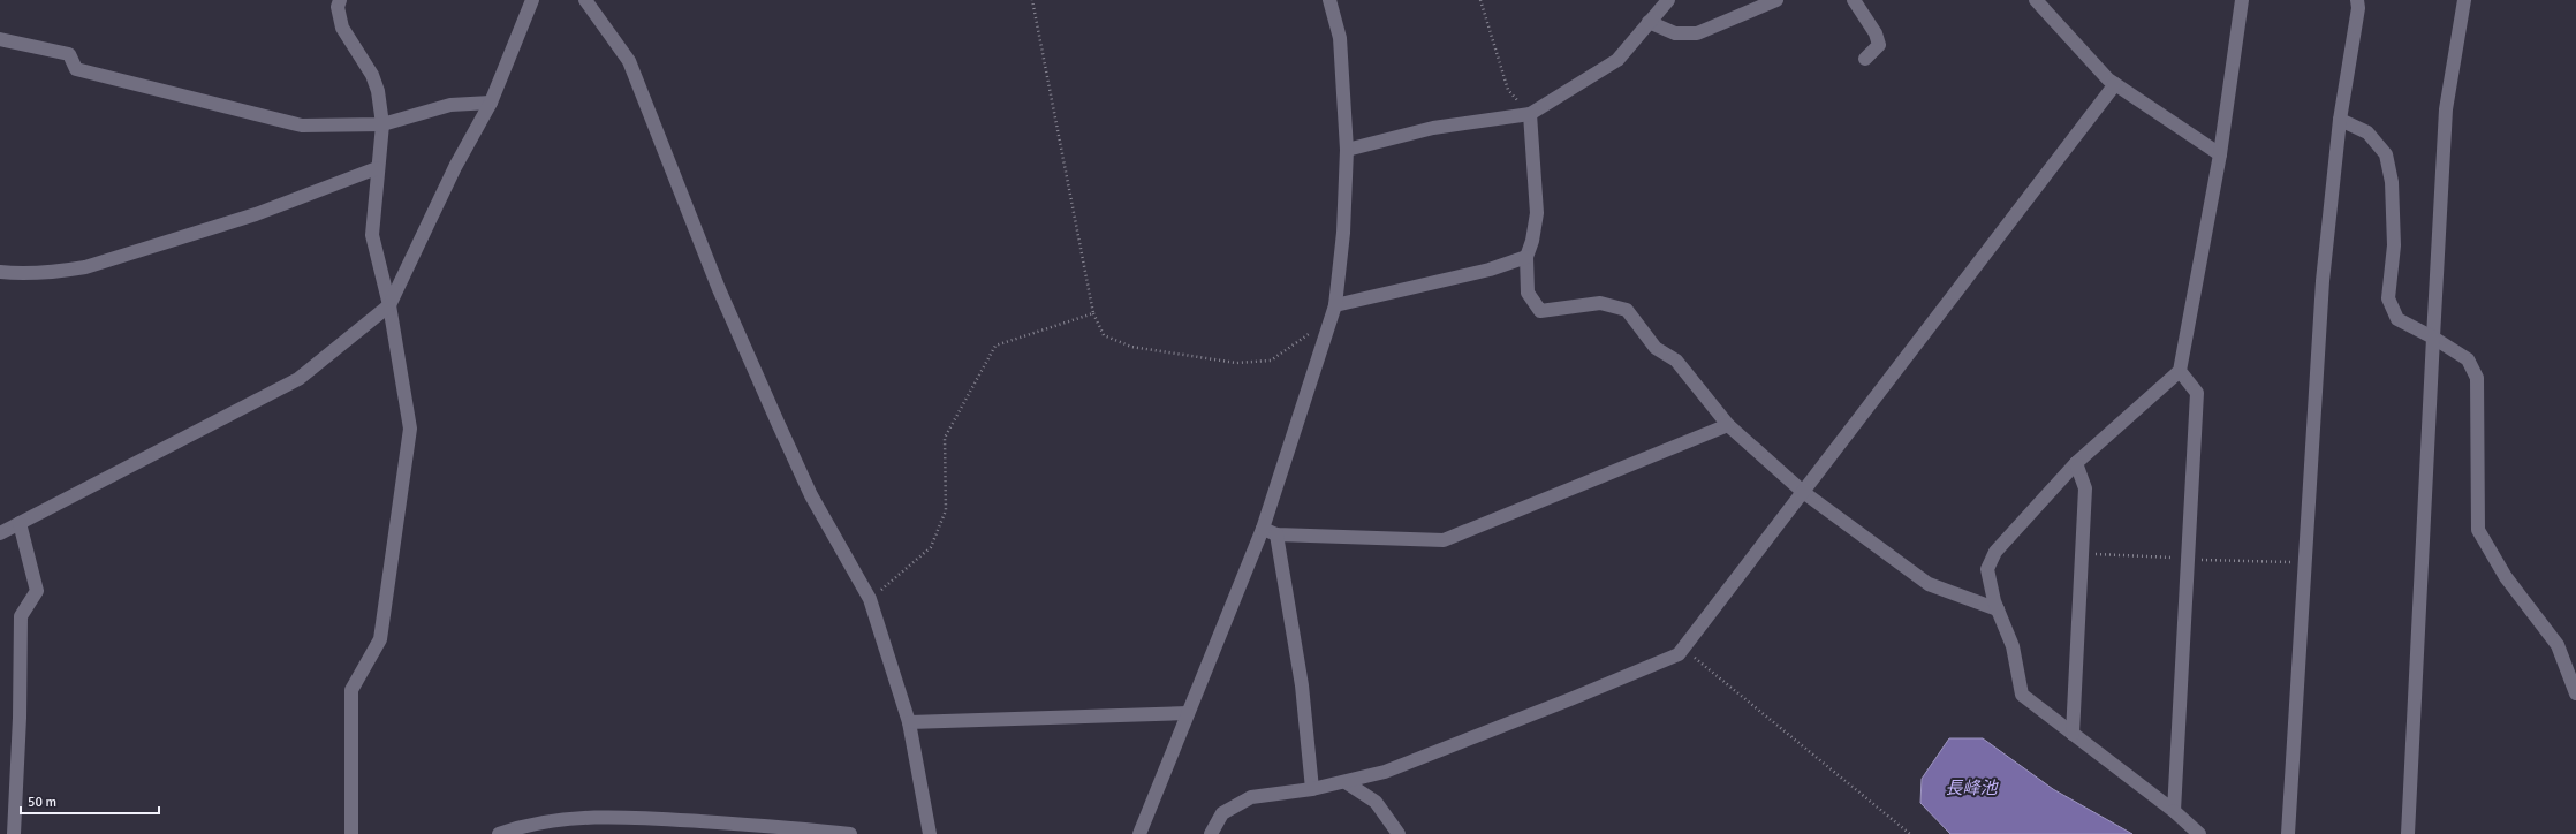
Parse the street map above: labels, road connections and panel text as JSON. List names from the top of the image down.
{
  "water": ["長峰池"],
  "scale_bar": "50 m"
}
